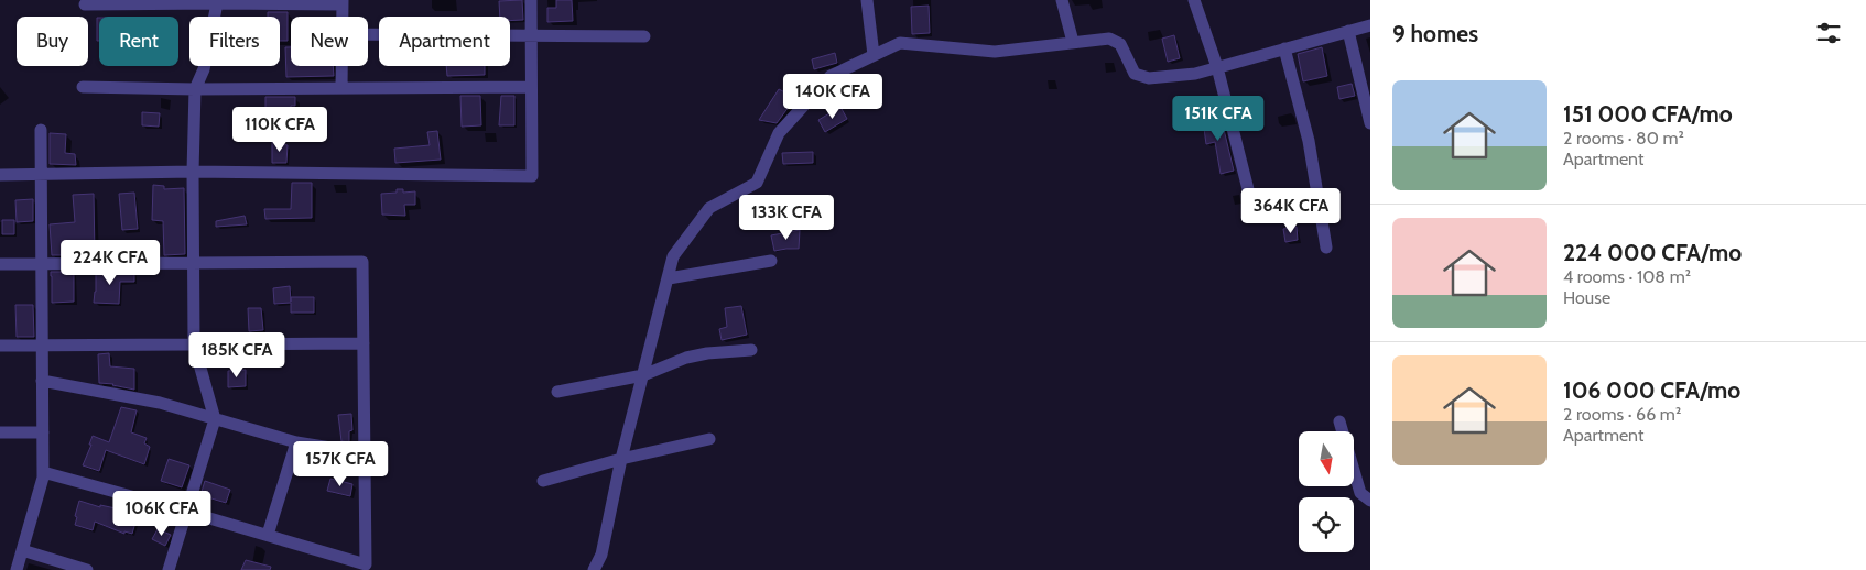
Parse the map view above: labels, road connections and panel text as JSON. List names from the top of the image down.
{
  "north": "bottom",
  "page": {
    "heading": "9 homes",
    "chip": [
      "Buy",
      "Rent",
      "Filters",
      "New",
      "Apartment"
    ],
    "list": [
      {
        "name": "151 000 CFA/mo",
        "note": "2 rooms · 80 m² · Apartment"
      },
      {
        "name": "224 000 CFA/mo",
        "note": "4 rooms · 108 m² · House"
      },
      {
        "name": "106 000 CFA/mo",
        "note": "2 rooms · 66 m² · Apartment"
      }
    ],
    "price": [
      "140K CFA",
      "151K CFA",
      "110K CFA",
      "364K CFA",
      "133K CFA",
      "224K CFA",
      "185K CFA",
      "157K CFA",
      "106K CFA"
    ]
  }
}
